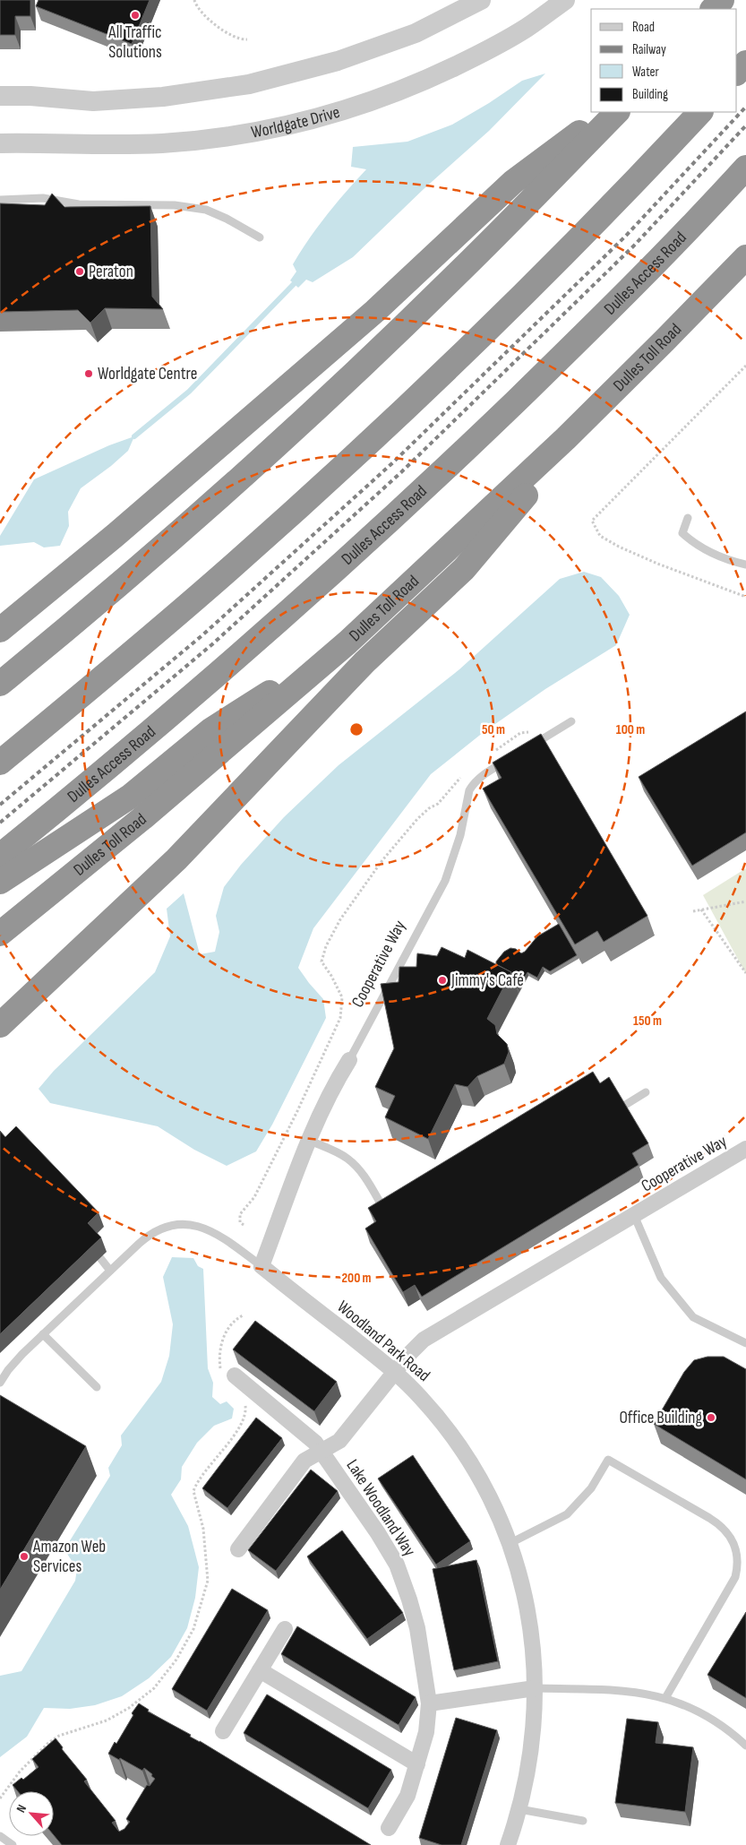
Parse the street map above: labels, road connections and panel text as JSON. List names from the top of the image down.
{
  "streets": {
    "highway": ["Dulles Access Road", "Dulles Toll Road"],
    "street": [
      "Worldgate Drive",
      "Cooperative Way",
      "Woodland Park Road",
      "Lake Woodland Way"
    ]
  },
  "crossings": [
    ["Cooperative Way", "Woodland Park Road"],
    ["Cooperative Way", "Lake Woodland Way"]
  ],
  "places": [
    "All Traffic Solutions",
    "Peraton",
    "Worldgate Centre",
    "Jimmy's Café",
    "Office Building",
    "Amazon Web Services"
  ],
  "legend": [
    "Road",
    "Railway",
    "Water",
    "Building"
  ],
  "north": "top left",
  "rings": [
    "50 m",
    "100 m",
    "150 m",
    "200 m"
  ]
}
